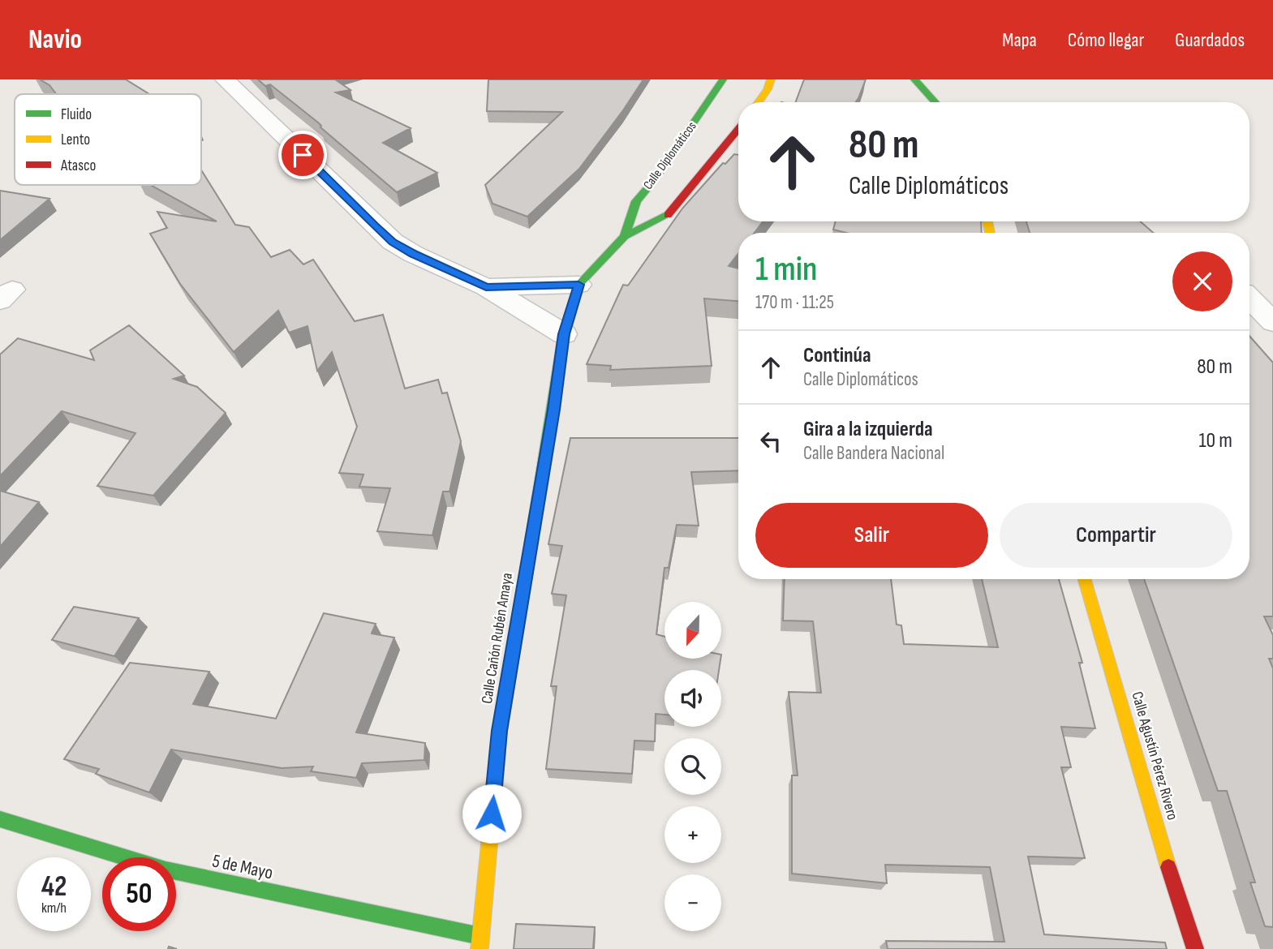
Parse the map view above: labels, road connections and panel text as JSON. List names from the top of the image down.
{
  "streets": {
    "main road": [
      "Calle Diplomáticos",
      "Calle Cañón Rubén Amaya",
      "Calle Agustín Pérez Rivero",
      "5 de Mayo"
    ]
  },
  "crossings": [
    ["Calle Diplomáticos", "Calle Cañón Rubén Amaya"],
    ["Calle Cañón Rubén Amaya", "5 de Mayo"]
  ],
  "legend": ["Fluido", "Lento", "Atasco"],
  "north": "bottom",
  "page": {
    "header": "Navio",
    "nav": ["Mapa", "Cómo llegar", "Guardados"],
    "turn": ["80 m", "Calle Diplomáticos"],
    "heading": ["1 min", "170 m · 11:25"],
    "list": [
      {
        "name": "Continúa",
        "note": "Calle Diplomáticos",
        "value": "80 m"
      },
      {
        "name": "Gira a la izquierda",
        "note": "Calle Bandera Nacional",
        "value": "10 m"
      }
    ],
    "buttons": ["Salir", "Compartir"],
    "map_buttons": ["+", "−"],
    "speed": "42 km/h",
    "limit": "50"
  }
}
